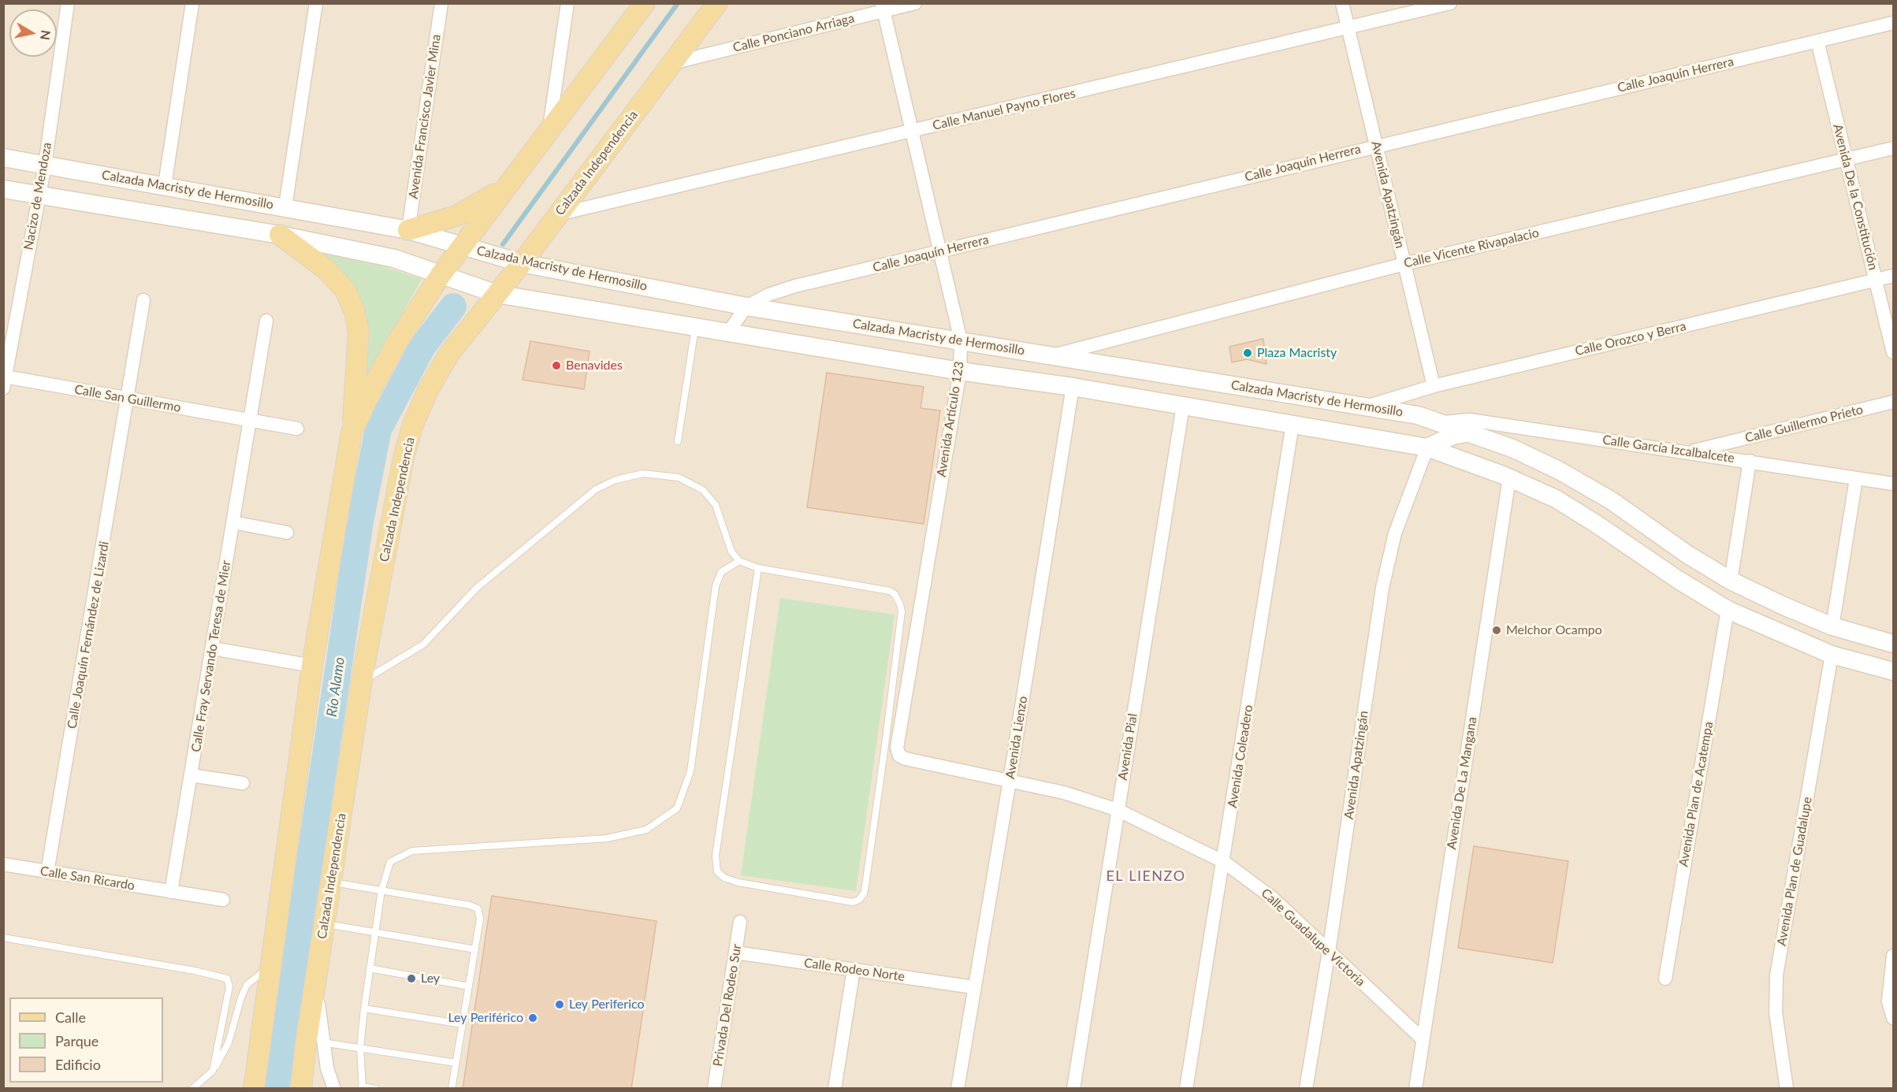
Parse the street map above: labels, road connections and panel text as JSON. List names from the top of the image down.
{
  "streets": {
    "main road": ["Calzada Independencia", "Calzada Macristy de Hermosillo"],
    "street": [
      "Calle Ponciano Arriaga",
      "Calle Joaquín Herrera",
      "Calle Manuel Payno Flores",
      "Avenida Francisco Javier Mina",
      "Avenida Apatzingán",
      "Nacizo de Mendoza",
      "Avenida De la Constitución",
      "Calle Vicente Rivapalacio",
      "Calle Orozco y Berra",
      "Calle San Guillermo",
      "Avenida Artículo 123",
      "Calle Guillermo Prieto",
      "Calle García Izcalbalcete",
      "Calle Joaquín Fernández de Lizardi",
      "Calle Fray Servando Teresa de Mier",
      "Avenida Lienzo",
      "Avenida Pial",
      "Avenida Coleadero",
      "Avenida De La Mangana",
      "Avenida Plan de Acatempa",
      "Avenida Plan de Guadalupe",
      "Calle San Ricardo",
      "Calle Guadalupe Victoria",
      "Calle Rodeo Norte",
      "Privada Del Rodeo Sur"
    ]
  },
  "crossings": [
    ["Calle Ponciano Arriaga", "Calzada Independencia"],
    ["Calle Ponciano Arriaga", "Avenida Artículo 123"],
    ["Calle Joaquín Herrera", "Calzada Macristy de Hermosillo"],
    ["Calle Joaquín Herrera", "Avenida Apatzingán"],
    ["Calle Joaquín Herrera", "Avenida De la Constitución"],
    ["Calle Joaquín Herrera", "Avenida Artículo 123"],
    ["Calle Manuel Payno Flores", "Calzada Independencia"],
    ["Calle Manuel Payno Flores", "Avenida Apatzingán"],
    ["Calle Manuel Payno Flores", "Avenida Artículo 123"],
    ["Avenida Francisco Javier Mina", "Calzada Macristy de Hermosillo"],
    ["Calzada Independencia", "Calzada Macristy de Hermosillo"],
    ["Calzada Macristy de Hermosillo", "Nacizo de Mendoza"],
    ["Calzada Macristy de Hermosillo", "Calle Vicente Rivapalacio"],
    ["Calzada Macristy de Hermosillo", "Calle Orozco y Berra"],
    ["Calzada Macristy de Hermosillo", "Avenida Artículo 123"],
    ["Calzada Macristy de Hermosillo", "Calle García Izcalbalcete"],
    ["Avenida Apatzingán", "Calle Vicente Rivapalacio"],
    ["Avenida Apatzingán", "Calle Orozco y Berra"],
    ["Avenida Apatzingán", "Calle Guadalupe Victoria"],
    ["Nacizo de Mendoza", "Calle San Guillermo"],
    ["Avenida De la Constitución", "Calle Vicente Rivapalacio"],
    ["Avenida De la Constitución", "Calle Orozco y Berra"],
    ["Calle San Guillermo", "Calle Joaquín Fernández de Lizardi"],
    ["Calle San Guillermo", "Calle Fray Servando Teresa de Mier"],
    ["Avenida Artículo 123", "Calle Guadalupe Victoria"],
    ["Calle Guillermo Prieto", "Calle García Izcalbalcete"],
    ["Calle Joaquín Fernández de Lizardi", "Calle San Ricardo"],
    ["Calle Fray Servando Teresa de Mier", "Calle San Ricardo"],
    ["Avenida Lienzo", "Calle Guadalupe Victoria"],
    ["Avenida Lienzo", "Calle Rodeo Norte"],
    ["Avenida Pial", "Calle Guadalupe Victoria"],
    ["Avenida Coleadero", "Calle Guadalupe Victoria"],
    ["Avenida De La Mangana", "Calle Guadalupe Victoria"],
    ["Calle Rodeo Norte", "Privada Del Rodeo Sur"]
  ],
  "districts": ["EL LIENZO"],
  "water": ["Río Alamo"],
  "places": [
    "Plaza Macristy",
    "Benavides",
    "Melchor Ocampo",
    "Ley",
    "Ley Periferico",
    "Ley Periférico"
  ],
  "legend": ["Calle", "Parque", "Edificio"],
  "north": "right"
}
